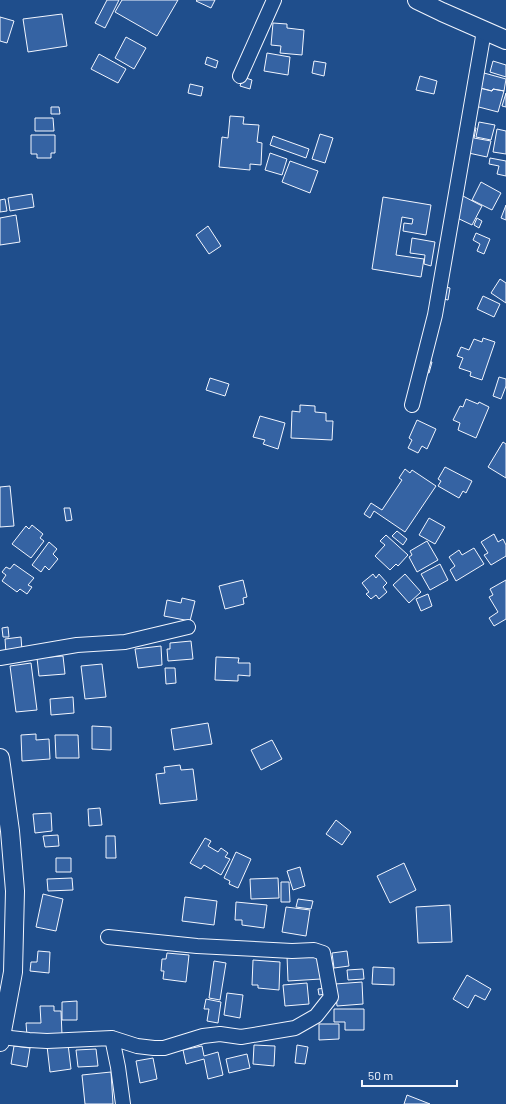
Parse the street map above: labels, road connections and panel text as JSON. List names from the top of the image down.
{
  "scale_bar": "50 m"
}
